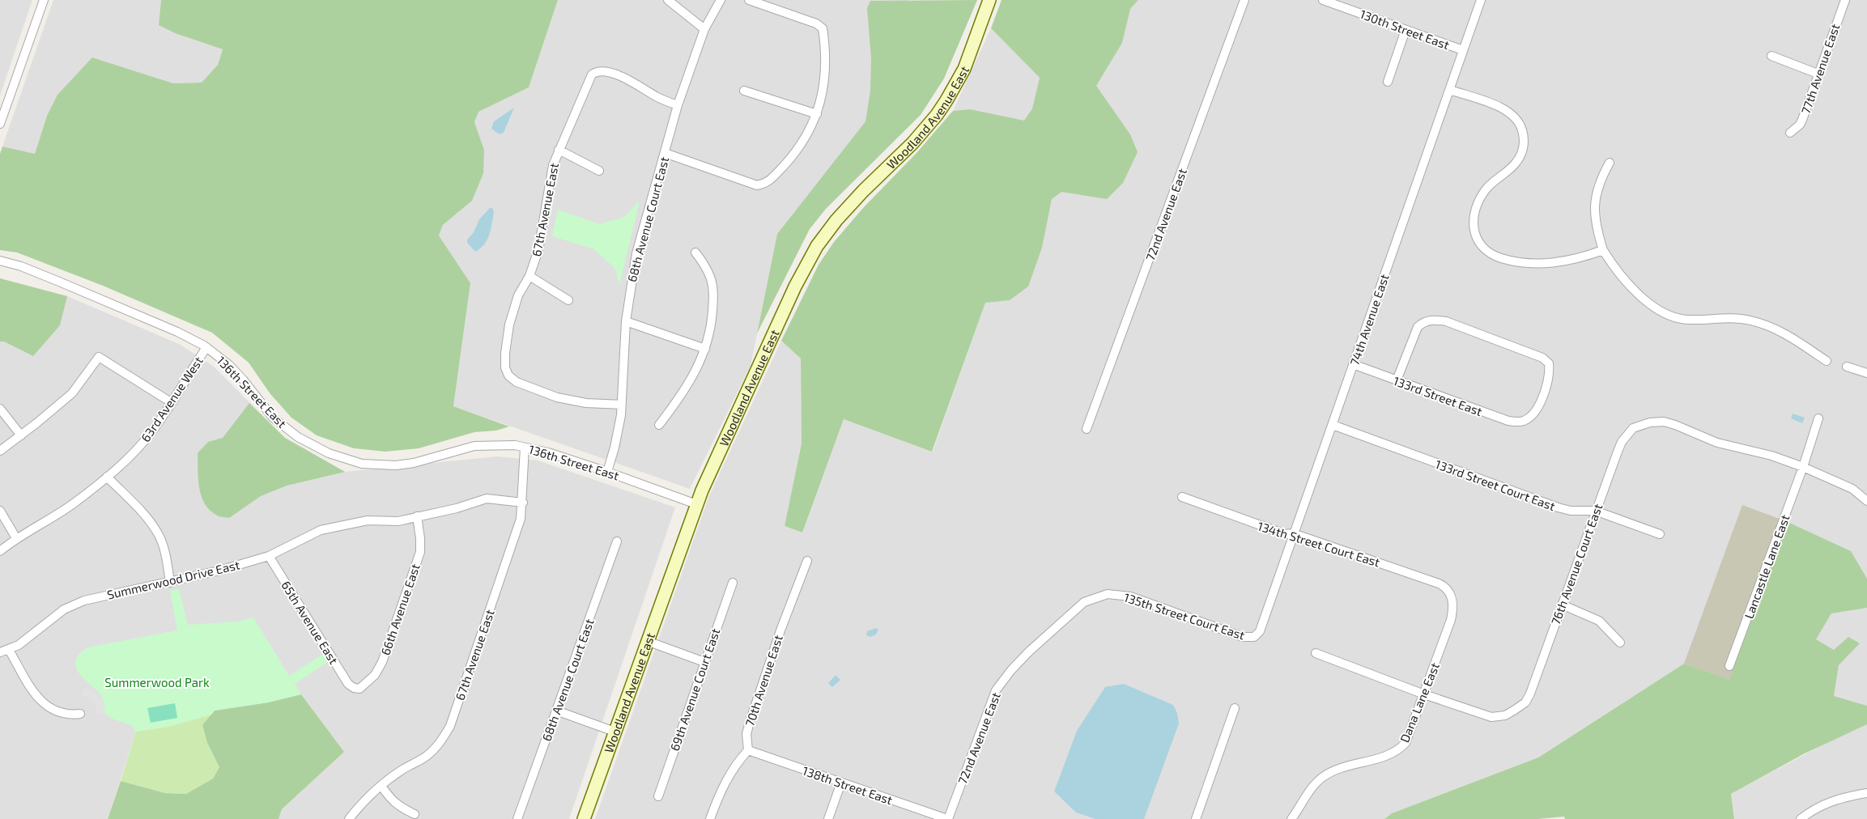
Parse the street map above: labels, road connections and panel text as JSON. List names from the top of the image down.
{
  "streets": {
    "street": [
      "130th Street East",
      "77th Avenue East",
      "Woodland Avenue East",
      "67th Avenue East",
      "72nd Avenue East",
      "68th Avenue Court East",
      "74th Avenue East",
      "136th Street East",
      "133rd Street East",
      "63rd Avenue West",
      "133rd Street Court East",
      "134th Street Court East",
      "76th Avenue Court East",
      "Lancastle Lane East",
      "Summerwood Drive East",
      "66th Avenue East",
      "135th Street Court East",
      "65th Avenue East",
      "70th Avenue East",
      "69th Avenue Court East",
      "Dana Lane East",
      "138th Street East"
    ]
  },
  "crossings": [
    ["130th Street East", "74th Avenue East"],
    ["Woodland Avenue East", "136th Street East"],
    ["67th Avenue East", "68th Avenue Court East"],
    ["67th Avenue East", "136th Street East"],
    ["67th Avenue East", "Summerwood Drive East"],
    ["72nd Avenue East", "135th Street Court East"],
    ["72nd Avenue East", "138th Street East"],
    ["68th Avenue Court East", "136th Street East"],
    ["74th Avenue East", "133rd Street East"],
    ["74th Avenue East", "133rd Street Court East"],
    ["74th Avenue East", "134th Street Court East"],
    ["74th Avenue East", "135th Street Court East"],
    ["136th Street East", "63rd Avenue West"],
    ["133rd Street Court East", "76th Avenue Court East"],
    ["134th Street Court East", "Dana Lane East"],
    ["76th Avenue Court East", "Lancastle Lane East"],
    ["76th Avenue Court East", "Dana Lane East"],
    ["Summerwood Drive East", "66th Avenue East"],
    ["Summerwood Drive East", "65th Avenue East"],
    ["66th Avenue East", "65th Avenue East"],
    ["70th Avenue East", "138th Street East"]
  ],
  "parks": ["Summerwood Park"]
}
